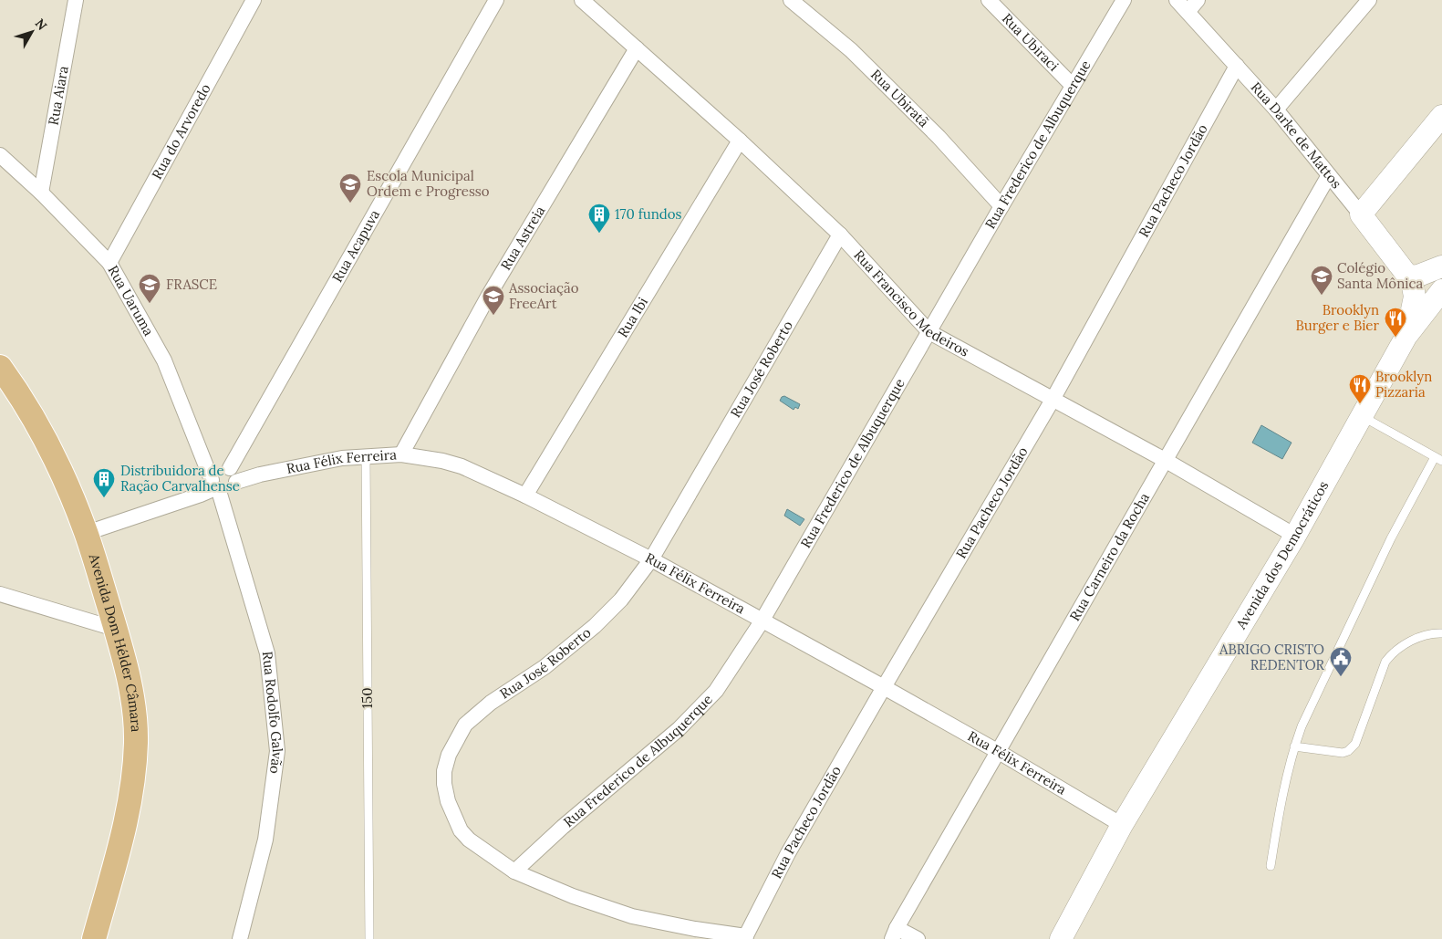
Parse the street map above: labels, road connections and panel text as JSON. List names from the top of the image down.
{
  "streets": {
    "main road": ["Avenida Dom Hélder Câmara"],
    "street": [
      "Rua Ubiraci",
      "Rua Aiara",
      "Rua Ubiratã",
      "Rua do Arvoredo",
      "Rua Darke de Mattos",
      "Rua Frederico de Albuquerque",
      "Rua Pacheco Jordão",
      "Rua Astreia",
      "Rua Acapuva",
      "Rua Uaruma",
      "Rua Francisco Medeiros",
      "Rua Ibi",
      "Rua José Roberto",
      "Rua Félix Ferreira",
      "Avenida dos Democráticos",
      "Rua Carneiro da Rocha",
      "Rua Rodolfo Galvão"
    ],
    "lane": ["150"]
  },
  "crossings": [
    ["Rua Ubiraci", "Rua Frederico de Albuquerque"],
    ["Rua Aiara", "Rua Uaruma"],
    ["Rua Ubiratã", "Rua Frederico de Albuquerque"],
    ["Rua do Arvoredo", "Rua Uaruma"],
    ["Rua Darke de Mattos", "Rua Pacheco Jordão"],
    ["Rua Darke de Mattos", "Avenida dos Democráticos"],
    ["Rua Darke de Mattos", "Rua Carneiro da Rocha"],
    ["Rua Frederico de Albuquerque", "Rua Francisco Medeiros"],
    ["Rua Frederico de Albuquerque", "Rua José Roberto"],
    ["Rua Frederico de Albuquerque", "Rua Félix Ferreira"],
    ["Rua Pacheco Jordão", "Rua Francisco Medeiros"],
    ["Rua Pacheco Jordão", "Rua José Roberto"],
    ["Rua Pacheco Jordão", "Rua Félix Ferreira"],
    ["Rua Astreia", "Rua Francisco Medeiros"],
    ["Rua Astreia", "Rua Félix Ferreira"],
    ["Rua Acapuva", "Rua Uaruma"],
    ["Rua Acapuva", "Rua Félix Ferreira"],
    ["Rua Acapuva", "Rua Rodolfo Galvão"],
    ["Rua Uaruma", "Rua Félix Ferreira"],
    ["Rua Uaruma", "Rua Rodolfo Galvão"],
    ["Rua Francisco Medeiros", "Rua Ibi"],
    ["Rua Francisco Medeiros", "Rua José Roberto"],
    ["Rua Francisco Medeiros", "Avenida dos Democráticos"],
    ["Rua Francisco Medeiros", "Rua Carneiro da Rocha"],
    ["Rua Ibi", "Rua Félix Ferreira"],
    ["Rua José Roberto", "Rua Félix Ferreira"],
    ["Rua Félix Ferreira", "Avenida dos Democráticos"],
    ["Rua Félix Ferreira", "Rua Carneiro da Rocha"],
    ["Rua Félix Ferreira", "150"],
    ["Rua Félix Ferreira", "Rua Rodolfo Galvão"]
  ],
  "places": {
    "school or university": [
      "Escola Municipal Ordem e Progresso",
      "Colégio Santa Mônica",
      "FRASCE",
      "Associação FreeArt"
    ],
    "building": ["170 fundos", "Distribuidora de Ração Carvalhense"],
    "restaurant": ["Brooklyn Burger e Bier", "Brooklyn Pizzaria"],
    "public building": ["ABRIGO CRISTO REDENTOR"]
  },
  "north": "top right"
}
